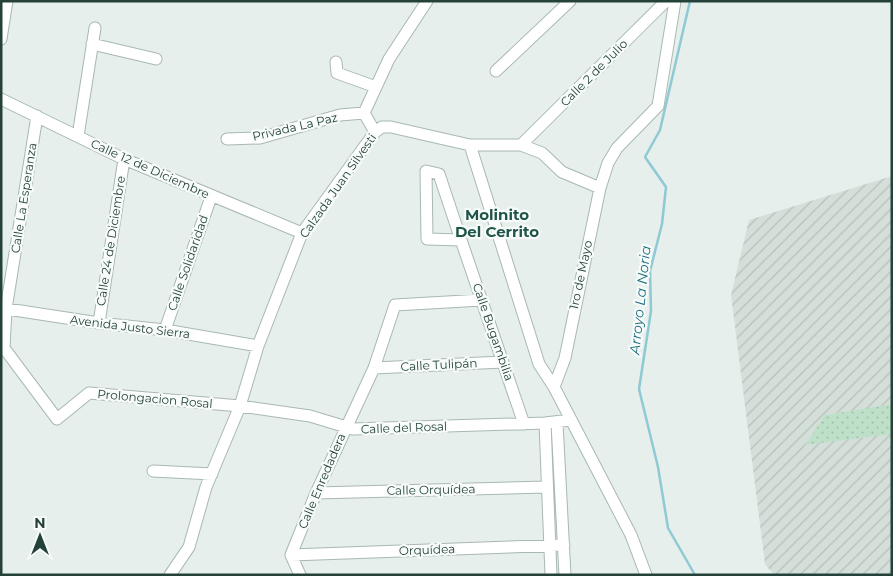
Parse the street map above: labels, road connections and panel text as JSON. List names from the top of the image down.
{
  "streets": {
    "street": [
      "Calle 2 de Julio",
      "Privada La Paz",
      "Calle 12 de Diciembre",
      "Calzada Juan Silvesti",
      "Calle La Esperanza",
      "Calle 24 de Diciembre",
      "Calle Solidaridad",
      "1ro de Mayo",
      "Avenida Justo Sierra",
      "Calle Bugambilia",
      "Calle Tulipán",
      "Prolongacion Rosal",
      "Calle del Rosal",
      "Calle Enredadera",
      "Calle Orquídea",
      "Orquídea"
    ]
  },
  "crossings": [
    ["Calle 2 de Julio", "Calzada Juan Silvesti"],
    ["Calle 12 de Diciembre", "Calzada Juan Silvesti"],
    ["Calle 12 de Diciembre", "Calle La Esperanza"],
    ["Calle 12 de Diciembre", "Calle 24 de Diciembre"],
    ["Calle 12 de Diciembre", "Calle Solidaridad"],
    ["Calzada Juan Silvesti", "1ro de Mayo"],
    ["Calzada Juan Silvesti", "Avenida Justo Sierra"],
    ["Calzada Juan Silvesti", "Prolongacion Rosal"],
    ["Calzada Juan Silvesti", "Calle del Rosal"],
    ["Calle La Esperanza", "Avenida Justo Sierra"],
    ["Calle La Esperanza", "Prolongacion Rosal"],
    ["Calle 24 de Diciembre", "Avenida Justo Sierra"],
    ["Calle Solidaridad", "Avenida Justo Sierra"],
    ["Avenida Justo Sierra", "Prolongacion Rosal"],
    ["Calle Bugambilia", "Calle Tulipán"],
    ["Calle Bugambilia", "Calle del Rosal"],
    ["Calle Bugambilia", "Calle Enredadera"],
    ["Calle Tulipán", "Calle Enredadera"],
    ["Prolongacion Rosal", "Calle del Rosal"],
    ["Calle del Rosal", "Calle Enredadera"],
    ["Calle Enredadera", "Calle Orquídea"],
    ["Calle Enredadera", "Orquídea"]
  ],
  "districts": ["Molinito Del Cerrito"],
  "water": ["Arroyo La Noria"],
  "north": "top"
}
